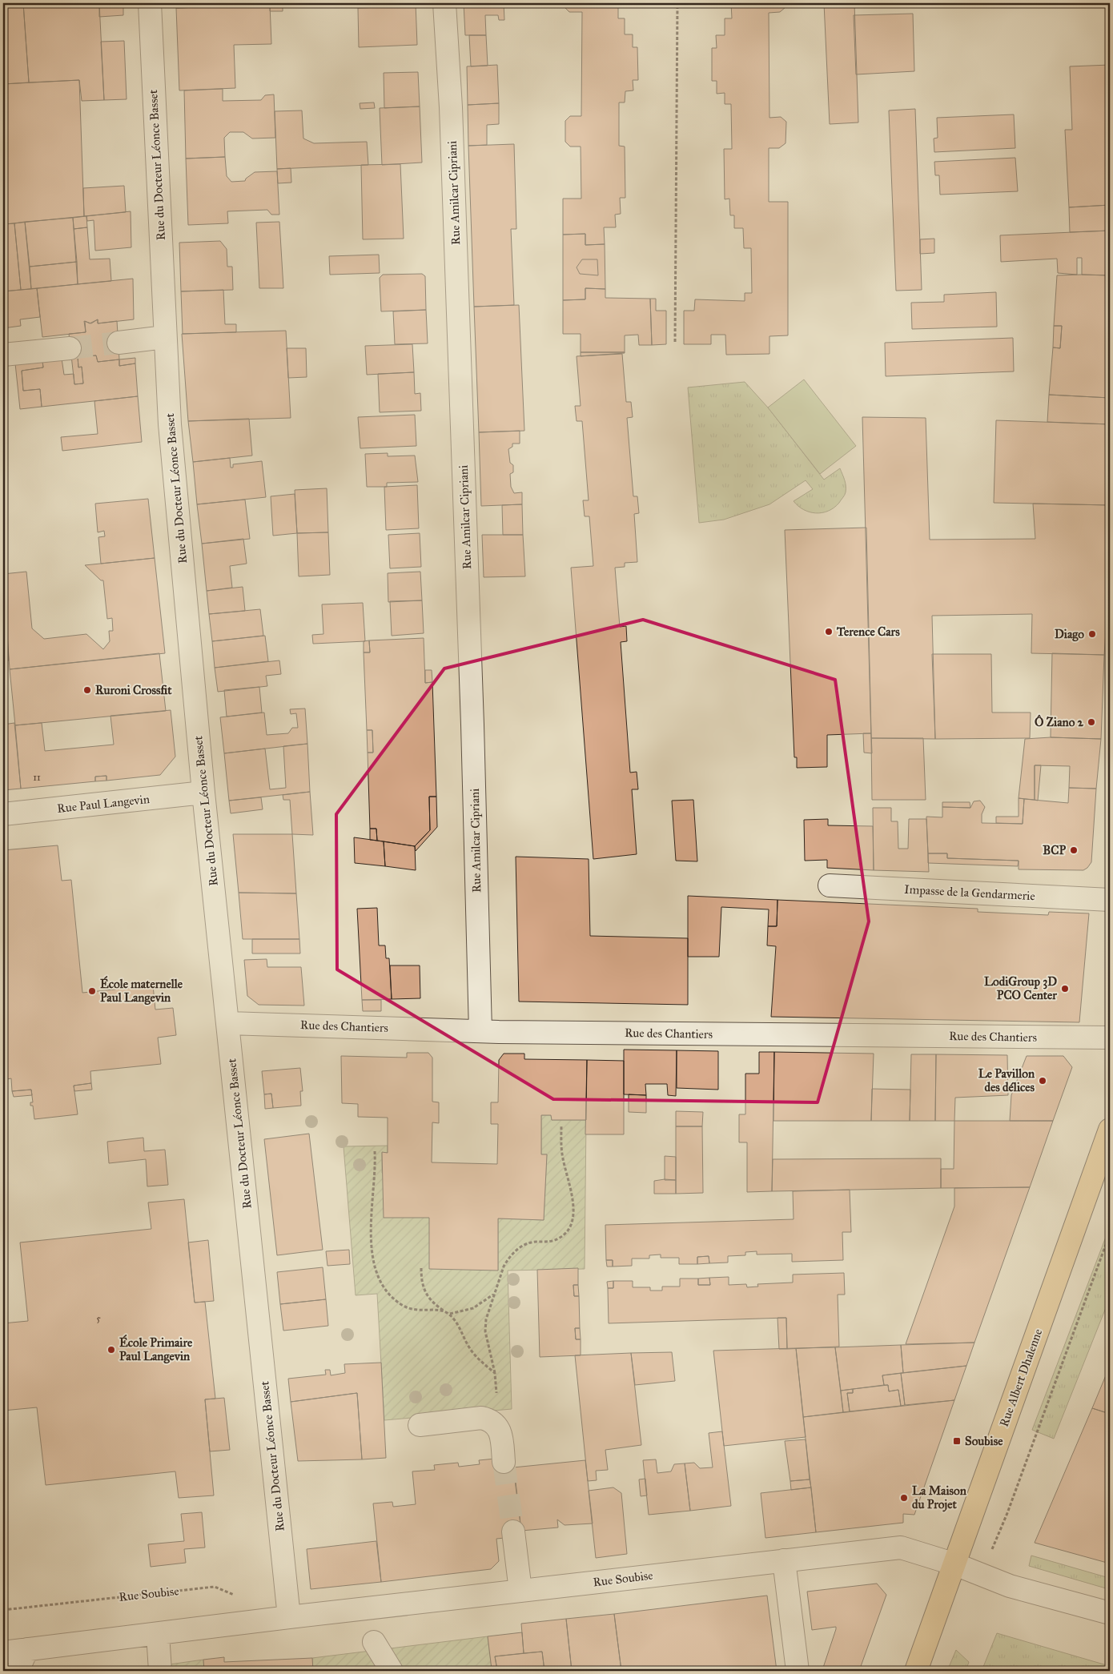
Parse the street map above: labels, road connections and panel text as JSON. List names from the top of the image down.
{
  "streets": {
    "main road": ["Rue Albert Dhalenne"],
    "street": [
      "Rue du Docteur Léonce Basset",
      "Rue Amilcar Cipriani",
      "Rue Paul Langevin",
      "Impasse de la Gendarmerie",
      "Rue des Chantiers",
      "Rue Soubise"
    ]
  },
  "crossings": [
    ["Rue du Docteur Léonce Basset", "Rue Paul Langevin"],
    ["Rue du Docteur Léonce Basset", "Rue des Chantiers"],
    ["Rue du Docteur Léonce Basset", "Rue Soubise"],
    ["Rue Amilcar Cipriani", "Rue des Chantiers"],
    ["Rue Albert Dhalenne", "Rue Soubise"]
  ],
  "places": {
    "other": [
      "Terence Cars",
      "Diago",
      "Ruroni Crossfit",
      "Ô Ziano 2",
      "BCP",
      "LodiGroup 3D PCO Center",
      "École maternelle Paul Langevin",
      "Le Pavillon des délices",
      "École Primaire Paul Langevin",
      "La Maison du Projet"
    ],
    "transit": ["Soubise"]
  },
  "house_numbers": ["11", "5"]
}
